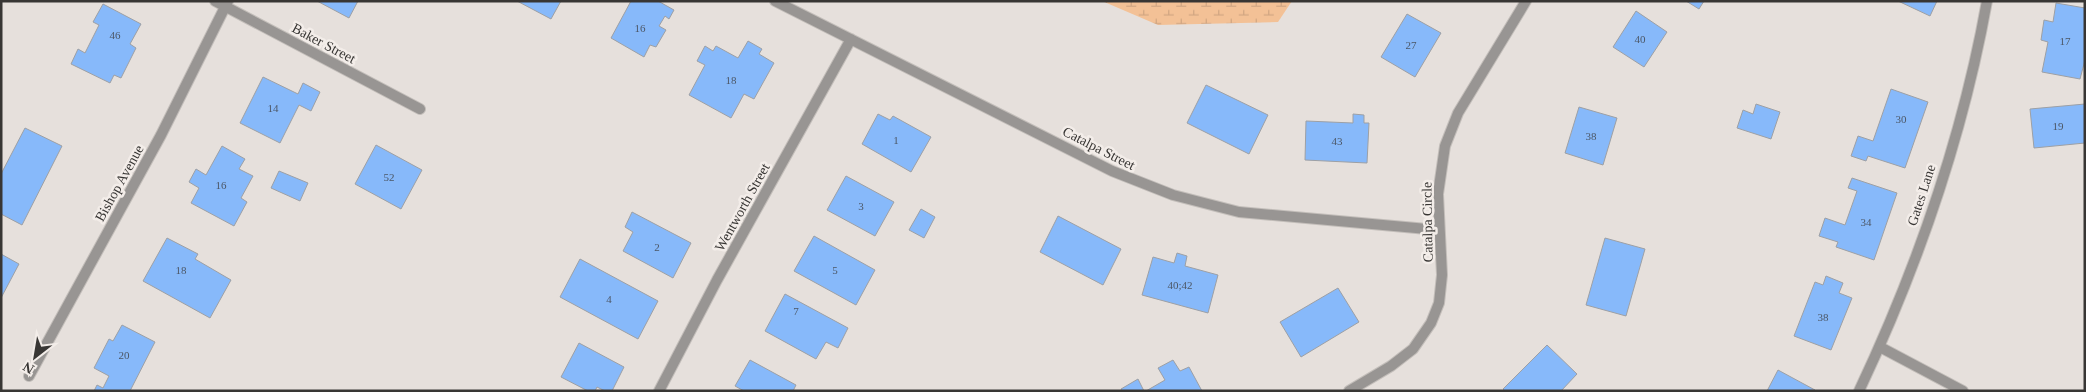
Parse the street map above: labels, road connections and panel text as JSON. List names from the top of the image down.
{
  "streets": {
    "street": [
      "Baker Street",
      "Catalpa Street",
      "Bishop Avenue",
      "Gates Lane",
      "Wentworth Street",
      "Catalpa Circle"
    ]
  },
  "crossings": [
    ["Baker Street", "Bishop Avenue"],
    ["Catalpa Street", "Wentworth Street"],
    ["Catalpa Street", "Catalpa Circle"]
  ],
  "house_numbers": [
    "16",
    "46",
    "40",
    "17",
    "27",
    "18",
    "14",
    "30",
    "19",
    "38",
    "1",
    "43",
    "52",
    "16",
    "3",
    "34",
    "2",
    "18",
    "5",
    "40;42",
    "4",
    "7",
    "38",
    "20"
  ],
  "north": "bottom left"
}
